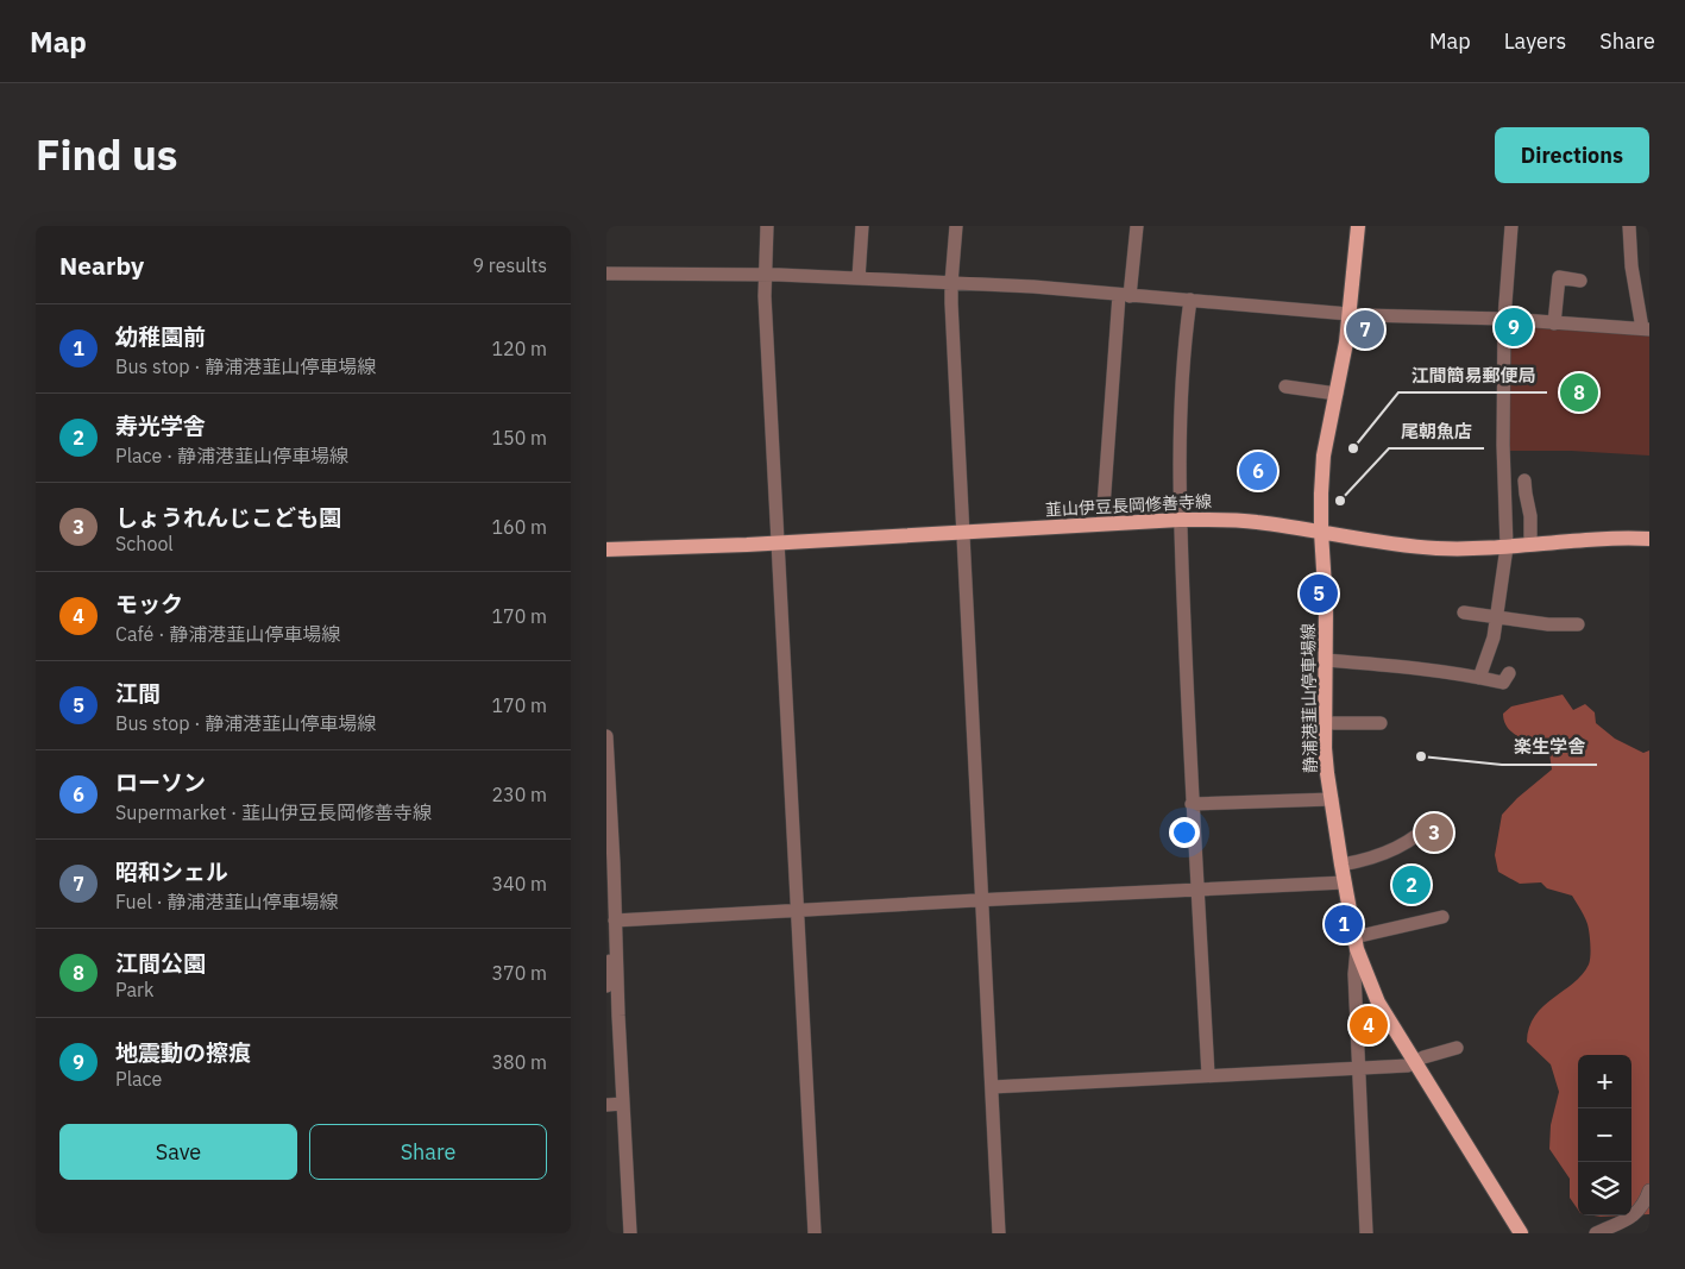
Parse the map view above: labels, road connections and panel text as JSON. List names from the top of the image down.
{
  "streets": {
    "main road": ["韮山伊豆長岡修善寺線", "静浦港韮山停車場線"]
  },
  "crossings": [
    ["韮山伊豆長岡修善寺線", "静浦港韮山停車場線"]
  ],
  "places": ["江間簡易郵便局", "尾朝魚店", "楽生学舎"],
  "page": {
    "header": "Map",
    "nav": ["Map", "Layers", "Share"],
    "title": "Find us",
    "buttons": [
      "Directions",
      ["Save", "Share"]
    ],
    "heading": ["Nearby", "9 results"],
    "list": [
      {
        "mark": "1",
        "name": "幼稚園前",
        "note": "Bus stop · 静浦港韮山停車場線",
        "value": "120 m"
      },
      {
        "mark": "2",
        "name": "寿光学舎",
        "note": "Place · 静浦港韮山停車場線",
        "value": "150 m"
      },
      {
        "mark": "3",
        "name": "しょうれんじこども園",
        "note": "School",
        "value": "160 m"
      },
      {
        "mark": "4",
        "name": "モック",
        "note": "Café · 静浦港韮山停車場線",
        "value": "170 m"
      },
      {
        "mark": "5",
        "name": "江間",
        "note": "Bus stop · 静浦港韮山停車場線",
        "value": "170 m"
      },
      {
        "mark": "6",
        "name": "ローソン",
        "note": "Supermarket · 韮山伊豆長岡修善寺線",
        "value": "230 m"
      },
      {
        "mark": "7",
        "name": "昭和シェル",
        "note": "Fuel · 静浦港韮山停車場線",
        "value": "340 m"
      },
      {
        "mark": "8",
        "name": "江間公園",
        "note": "Park",
        "value": "370 m"
      },
      {
        "mark": "9",
        "name": "地震動の擦痕",
        "note": "Place",
        "value": "380 m"
      }
    ],
    "pins": [
      "9",
      "7",
      "8",
      "6",
      "5",
      "3",
      "2",
      "1",
      "4"
    ],
    "map_buttons": ["+", "−"]
  }
}
